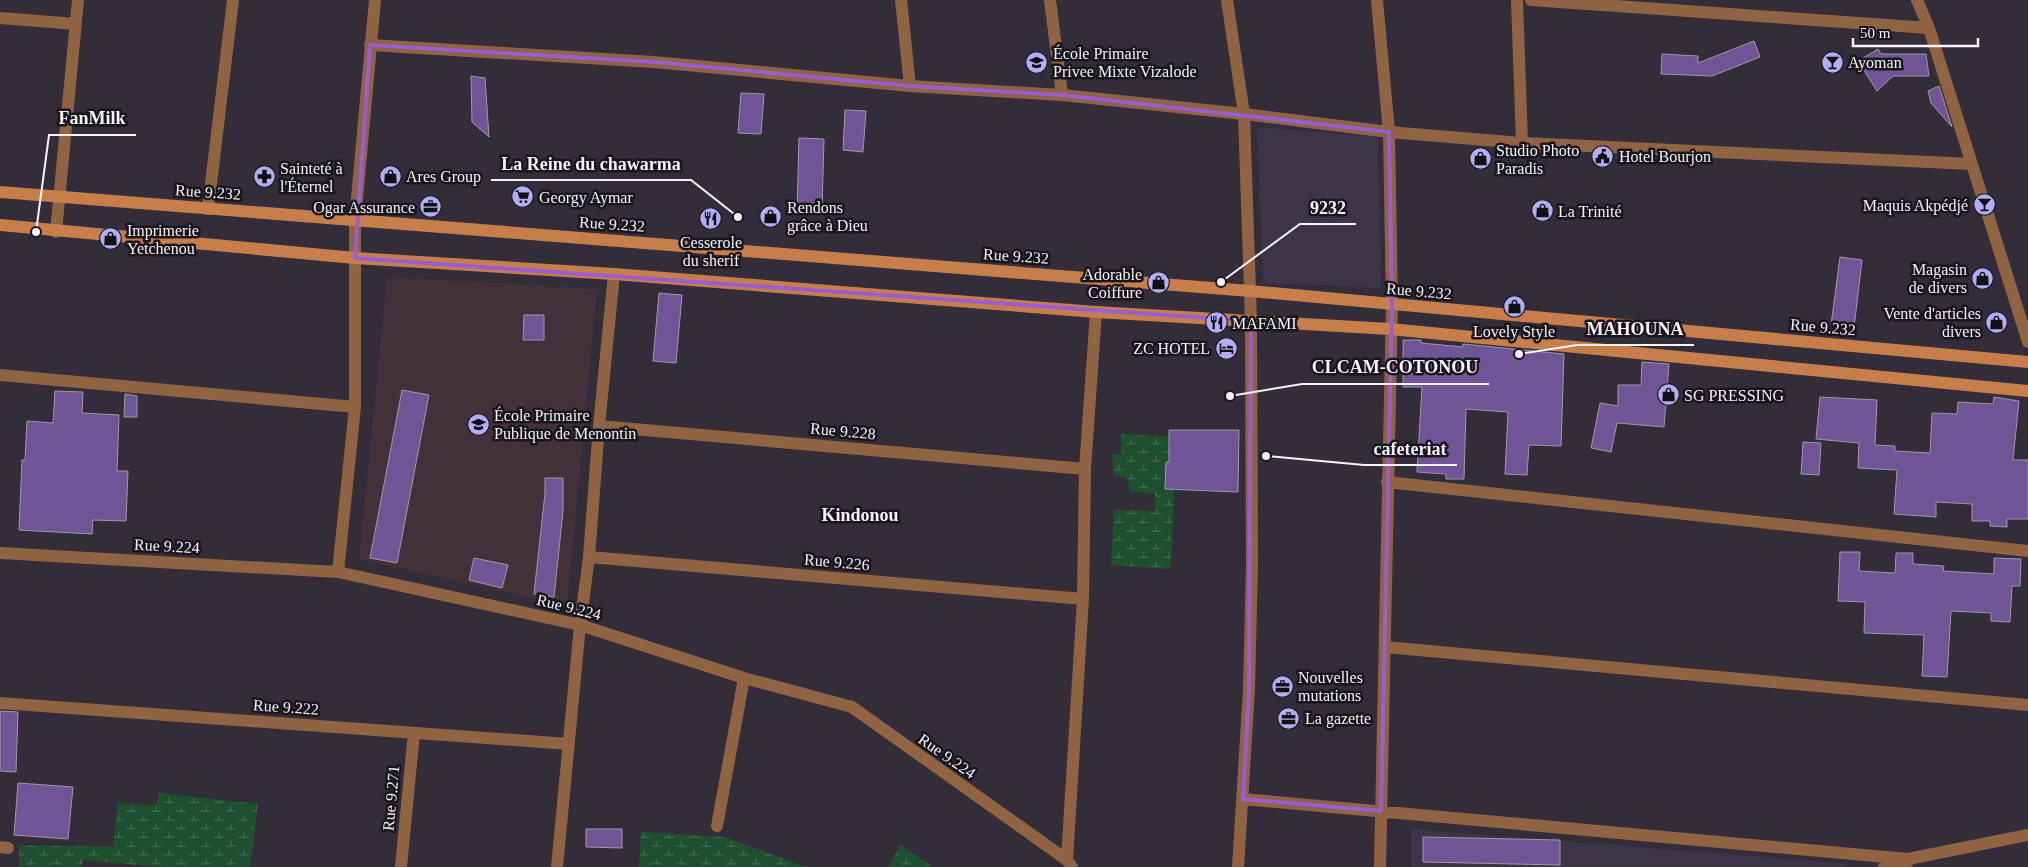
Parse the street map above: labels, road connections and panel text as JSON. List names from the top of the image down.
{
  "streets": {
    "street": [
      "Rue 9.232",
      "Rue 9.228",
      "Rue 9.224",
      "Rue 9.226",
      "Rue 9.222",
      "Rue 9.271"
    ]
  },
  "crossings": [
    ["Rue 9.222", "Rue 9.271"]
  ],
  "districts": ["Kindonou"],
  "places": {
    "school or university": ["École Primaire Privee Mixte Vizalode", "École Primaire Publique de Menontin"],
    "bar": ["Ayoman", "Maquis Akpédjé"],
    "public building": ["Hotel Bourjon"],
    "shop": [
      "Studio Photo Paradis",
      "Ares Group",
      "La Trinité",
      "Rendons grâce à Dieu",
      "Imprimerie Yetchenou",
      "Magasin de divers",
      "Adorable Coiffure",
      "Lovely Style",
      "Vente d'articles divers",
      "SG PRESSING"
    ],
    "pharmacy": ["Sainteté à l'Éternel"],
    "supermarket": ["Georgy Aymar"],
    "office": ["Ogar Assurance", "Nouvelles mutations", "La gazette"],
    "other": [
      "La Reine du chawarma",
      "FanMilk",
      "9232",
      "MAHOUNA",
      "CLCAM-COTONOU",
      "cafeteriat"
    ],
    "restaurant": ["Cesserole du sherif", "MAFAMI"],
    "hotel": ["ZC HOTEL"]
  },
  "scale_bar": "50 m"
}
